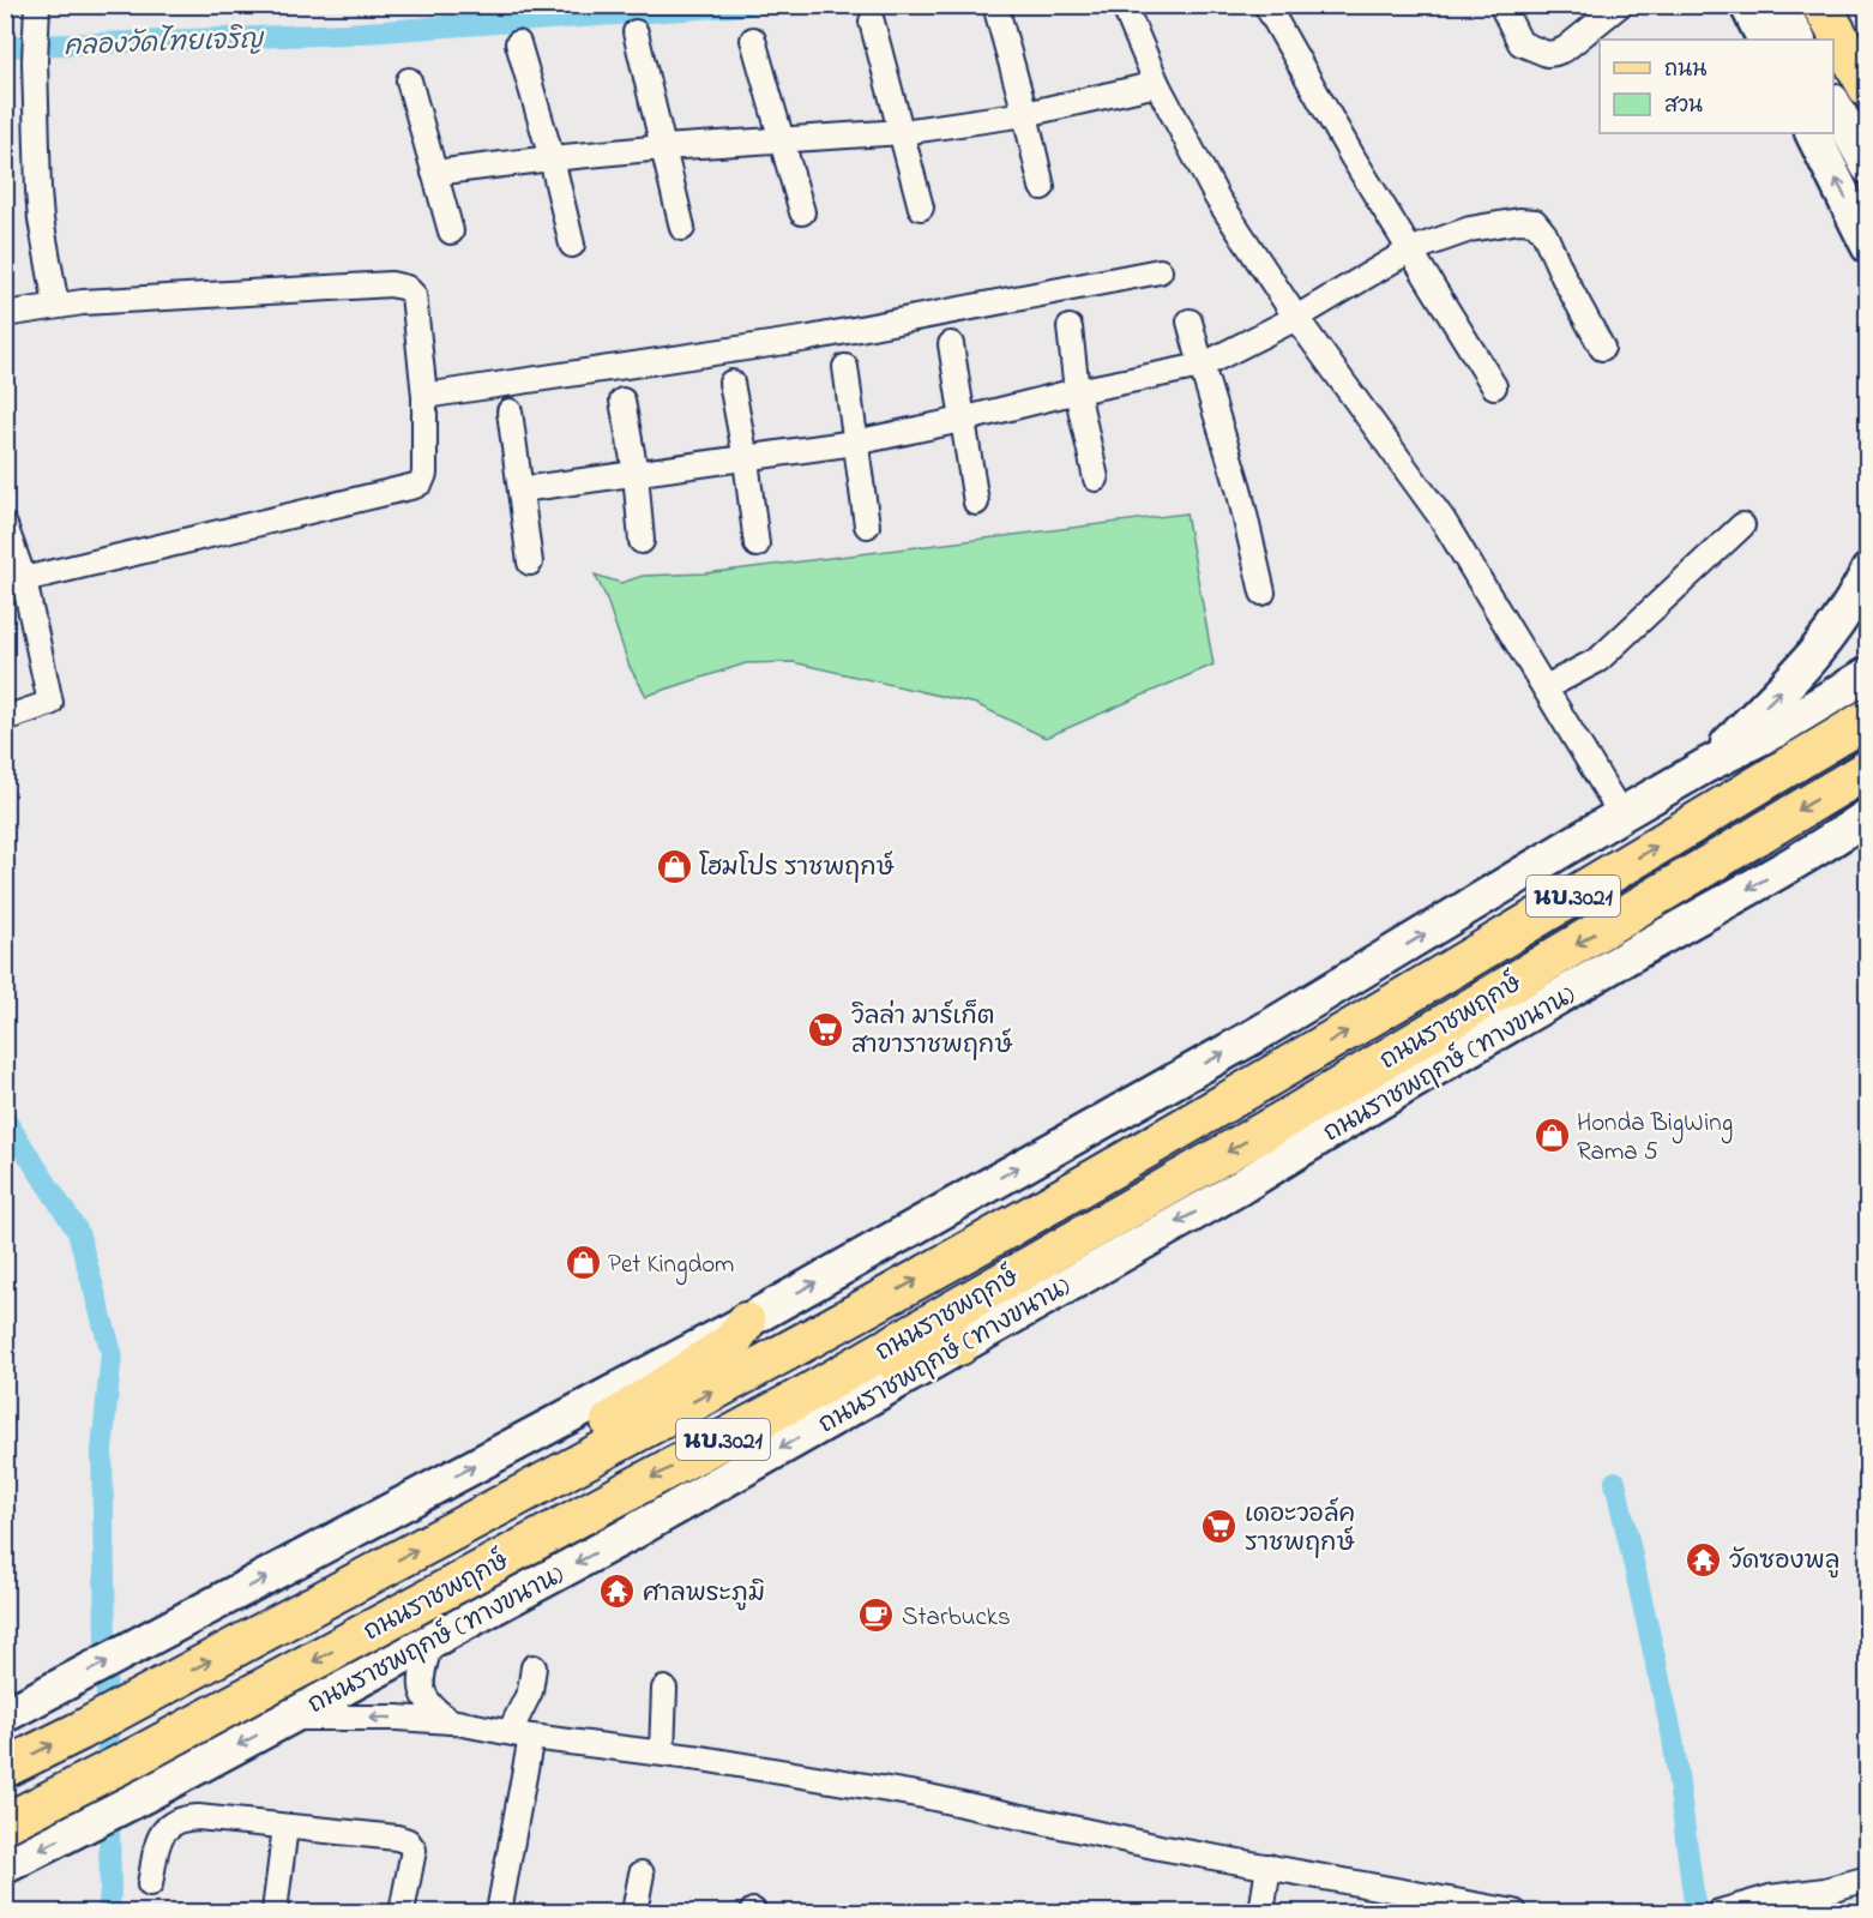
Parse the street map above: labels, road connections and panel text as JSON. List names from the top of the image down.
{
  "streets": {
    "main road": ["นบ.3021", "ถนนราชพฤกษ์", "ถนนราชพฤกษ์ (ทางขนาน)"]
  },
  "water": ["คลองวัดไทยเจริญ"],
  "places": {
    "shop": ["โฮมโปร ราชพฤกษ์", "Honda BigWing Rama 5", "Pet Kingdom"],
    "supermarket": ["วิลล่า มาร์เก็ต สาขาราชพฤกษ์", "เดอะวอล์ค ราชพฤกษ์"],
    "temple": ["วัดซองพลู", "ศาลพระภูมิ"],
    "cafe": ["Starbucks"]
  },
  "legend": ["ถนน", "สวน"]
}
